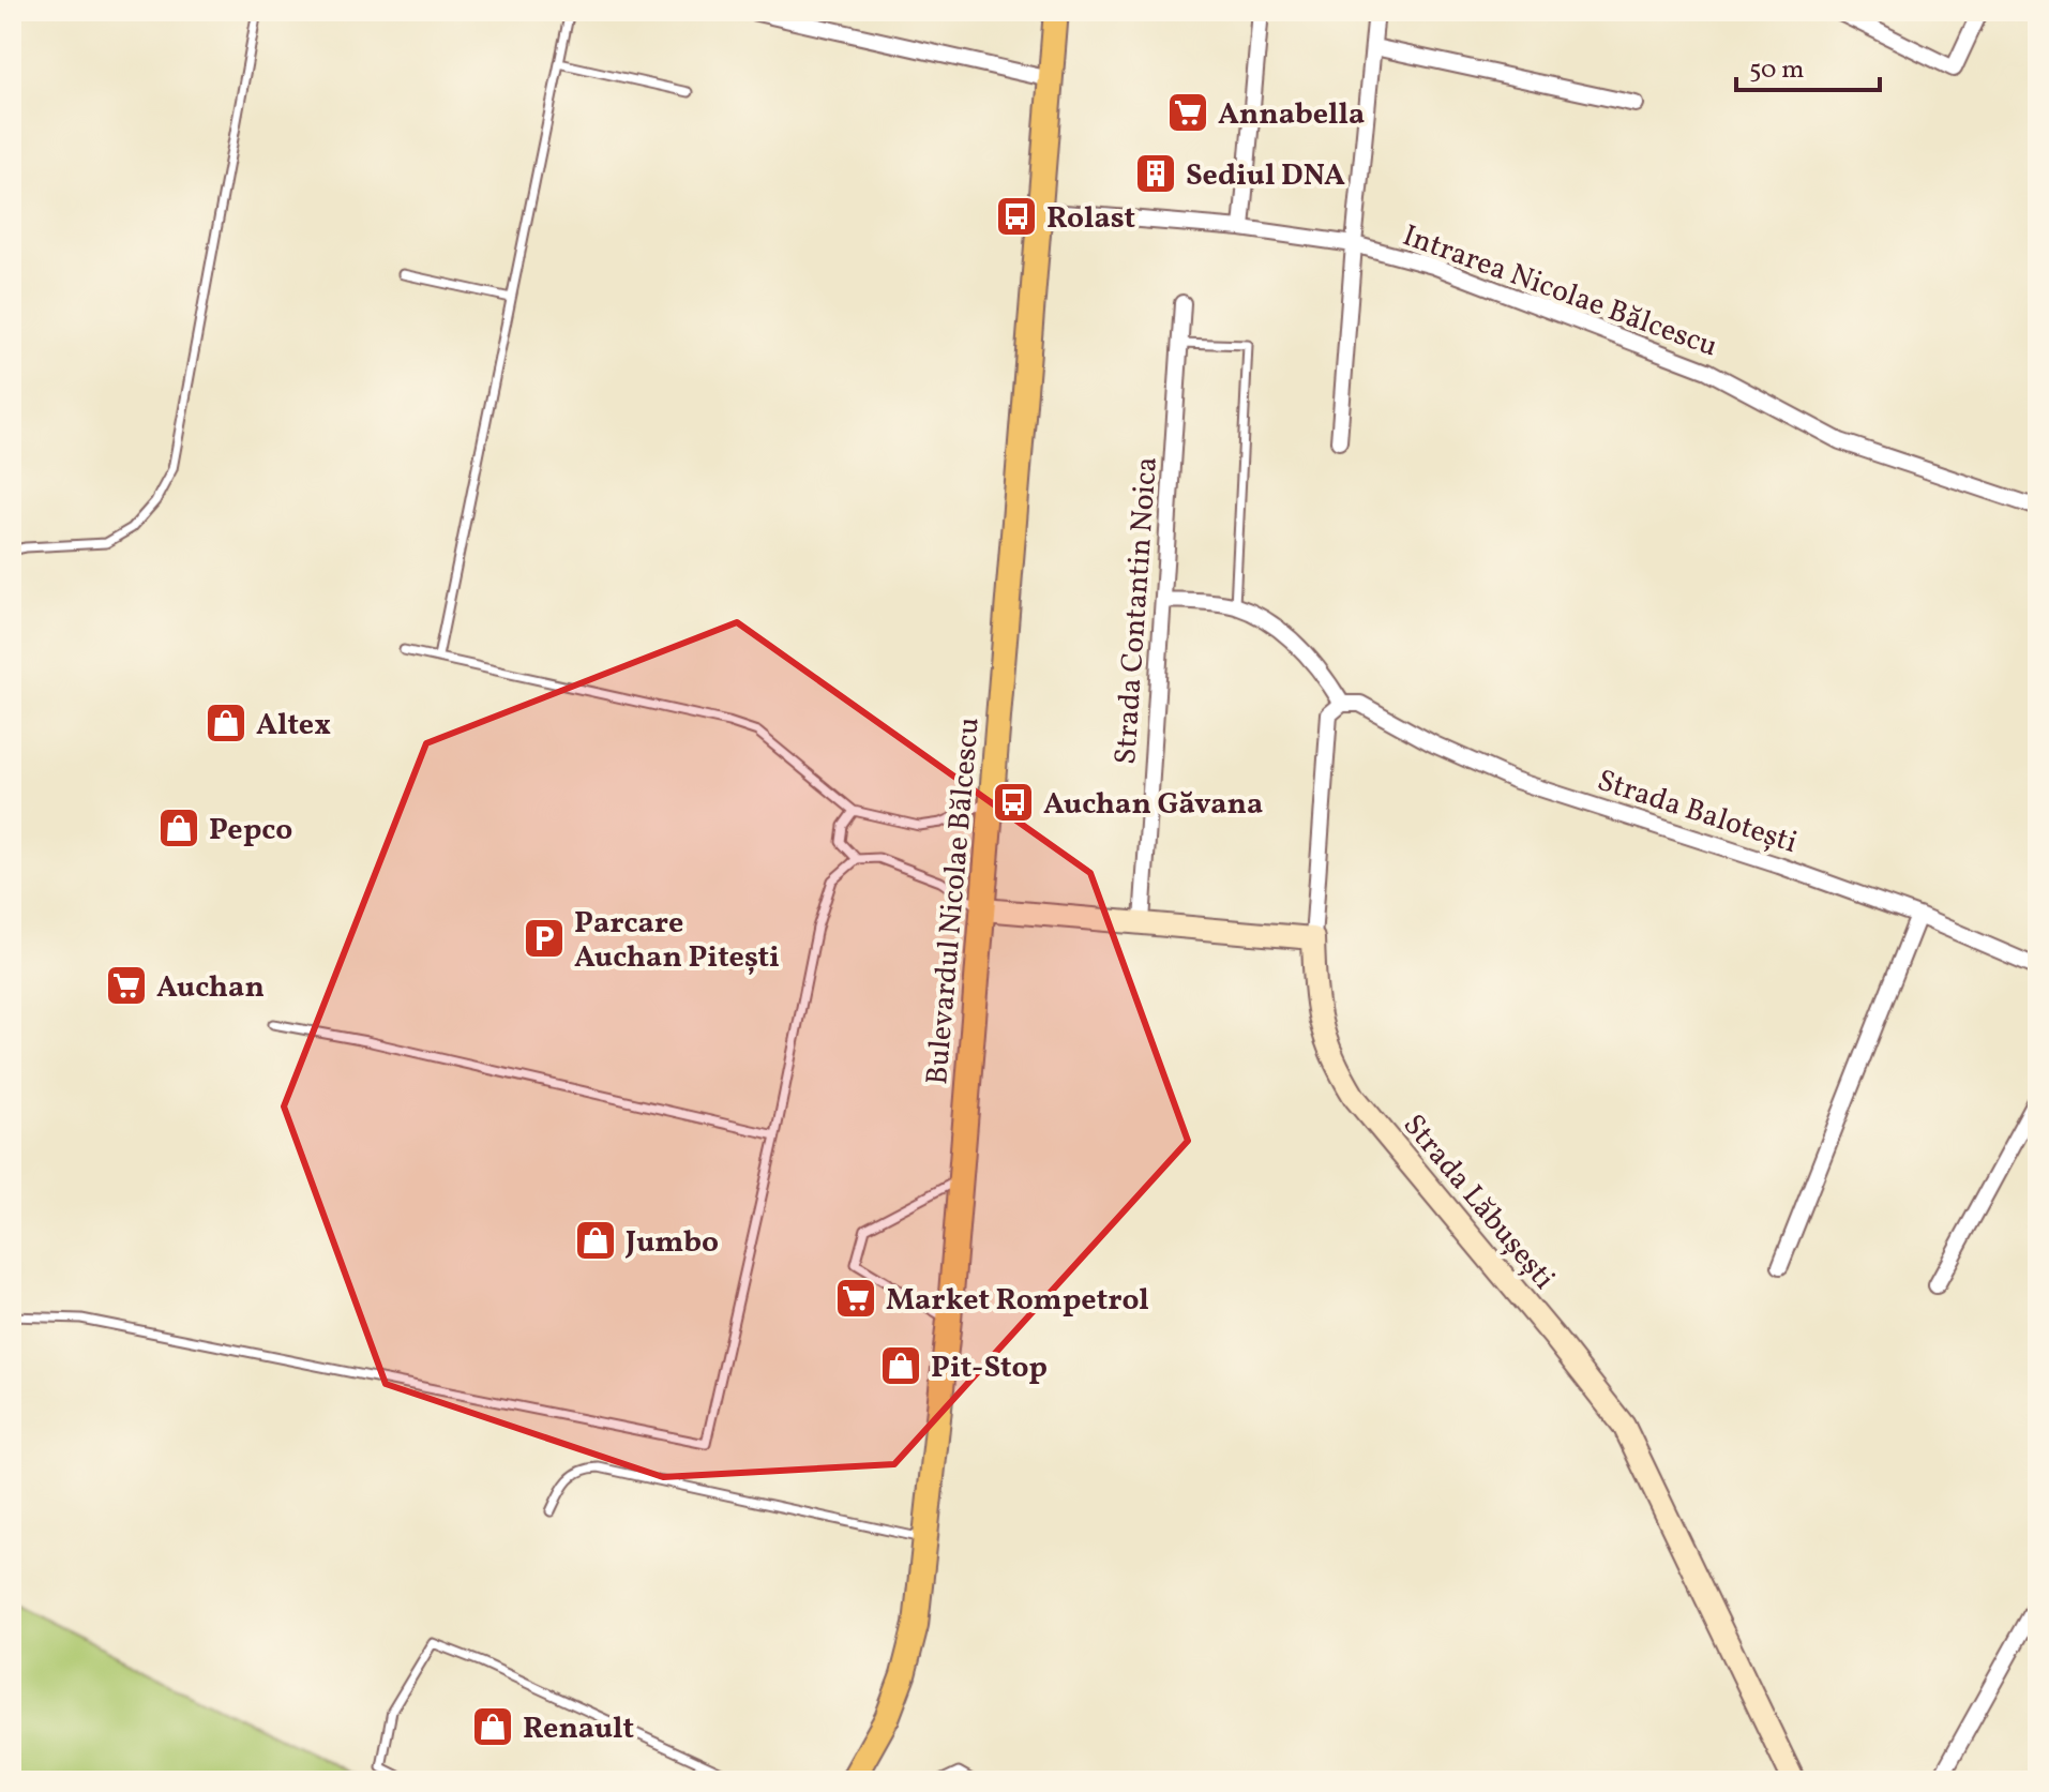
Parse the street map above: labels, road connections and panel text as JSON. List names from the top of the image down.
{
  "streets": {
    "main road": ["Bulevardul Nicolae Bălcescu"],
    "street": [
      "Intrarea Nicolae Bălcescu",
      "Strada Contantin Noica",
      "Strada Balotești",
      "Strada Lăbușești"
    ]
  },
  "crossings": [
    ["Intrarea Nicolae Bălcescu", "Bulevardul Nicolae Bălcescu"]
  ],
  "places": {
    "supermarket": ["Annabella", "Auchan", "Market Rompetrol"],
    "building": ["Sediul DNA"],
    "bus stop": ["Rolast", "Auchan Găvana"],
    "shop": [
      "Altex",
      "Pepco",
      "Jumbo",
      "Pit-Stop",
      "Renault"
    ],
    "parking": ["Parcare Auchan Pitești"]
  },
  "scale_bar": "50 m"
}
